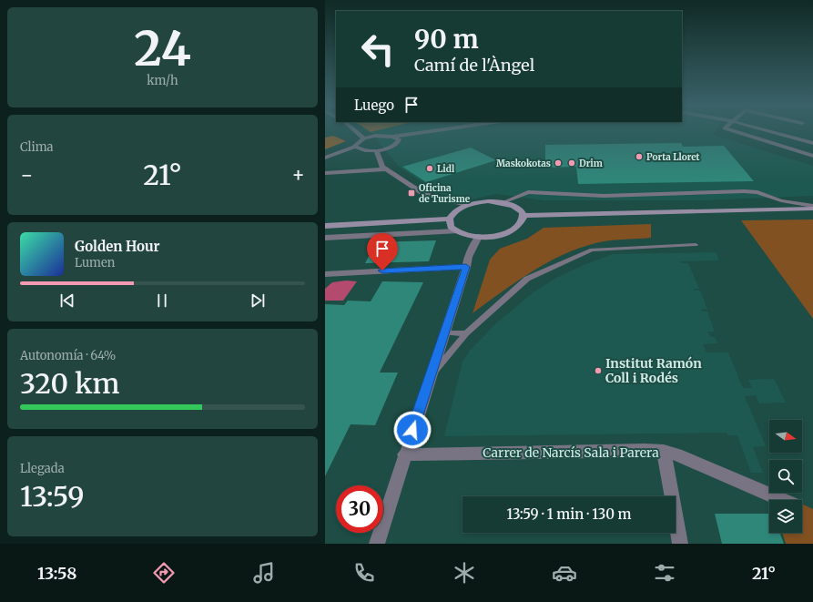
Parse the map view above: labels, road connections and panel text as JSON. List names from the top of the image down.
{
  "streets": {
    "street": ["Carrer de Narcís Sala i Parera"]
  },
  "places": {
    "other": [
      "Porta Lloret",
      "Maskokotas",
      "Drim",
      "Lidl",
      "Institut Ramón Coll i Rodés"
    ],
    "transit": ["Oficina de Turisme"]
  },
  "north": "right",
  "page": {
    "tile": [
      ["24", "km/h"],
      "Clima",
      ["Autonomía · 64%", "320 km"],
      ["Llegada", "13:59"]
    ],
    "turn": ["90 m", "Camí de l'Àngel"],
    "then": "Luego",
    "heat": ["−", "21°", "+"],
    "song": ["Golden Hour", "Lumen"],
    "limit": "30",
    "trip": "13:59 · 1 min · 130 m",
    "tabs": ["13:58", "21°"]
  }
}
